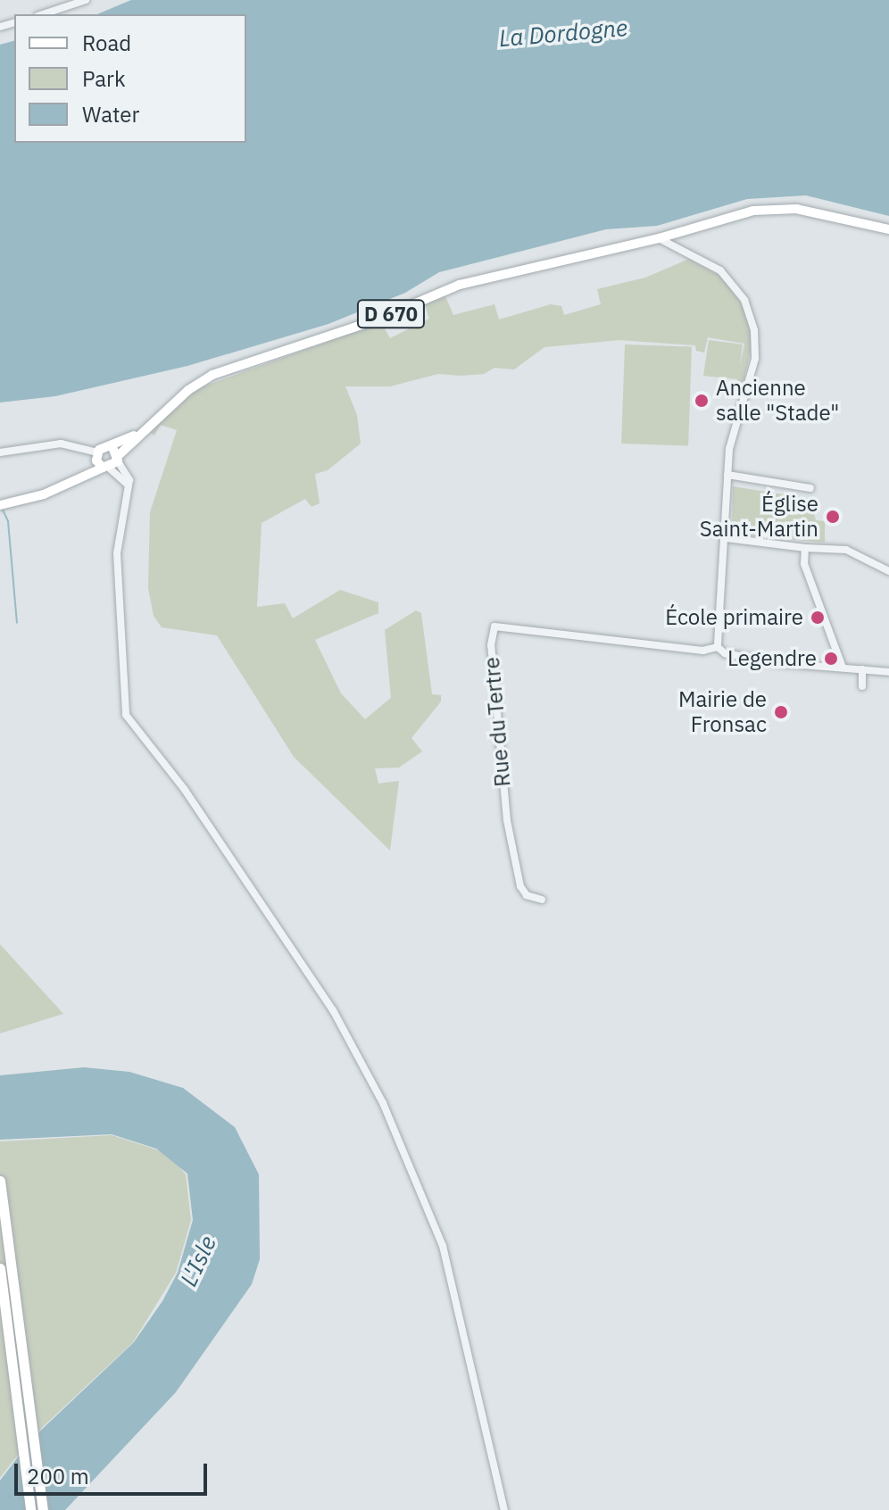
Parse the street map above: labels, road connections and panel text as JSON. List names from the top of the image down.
{
  "streets": {
    "main road": ["D 670"],
    "street": ["Rue du Tertre"]
  },
  "water": ["La Dordogne", "L'Isle"],
  "places": [
    "Ancienne salle \"Stade\"",
    "Église Saint-Martin",
    "École primaire",
    "Legendre",
    "Mairie de Fronsac"
  ],
  "legend": ["Road", "Park", "Water"],
  "scale_bar": "200 m"
}
